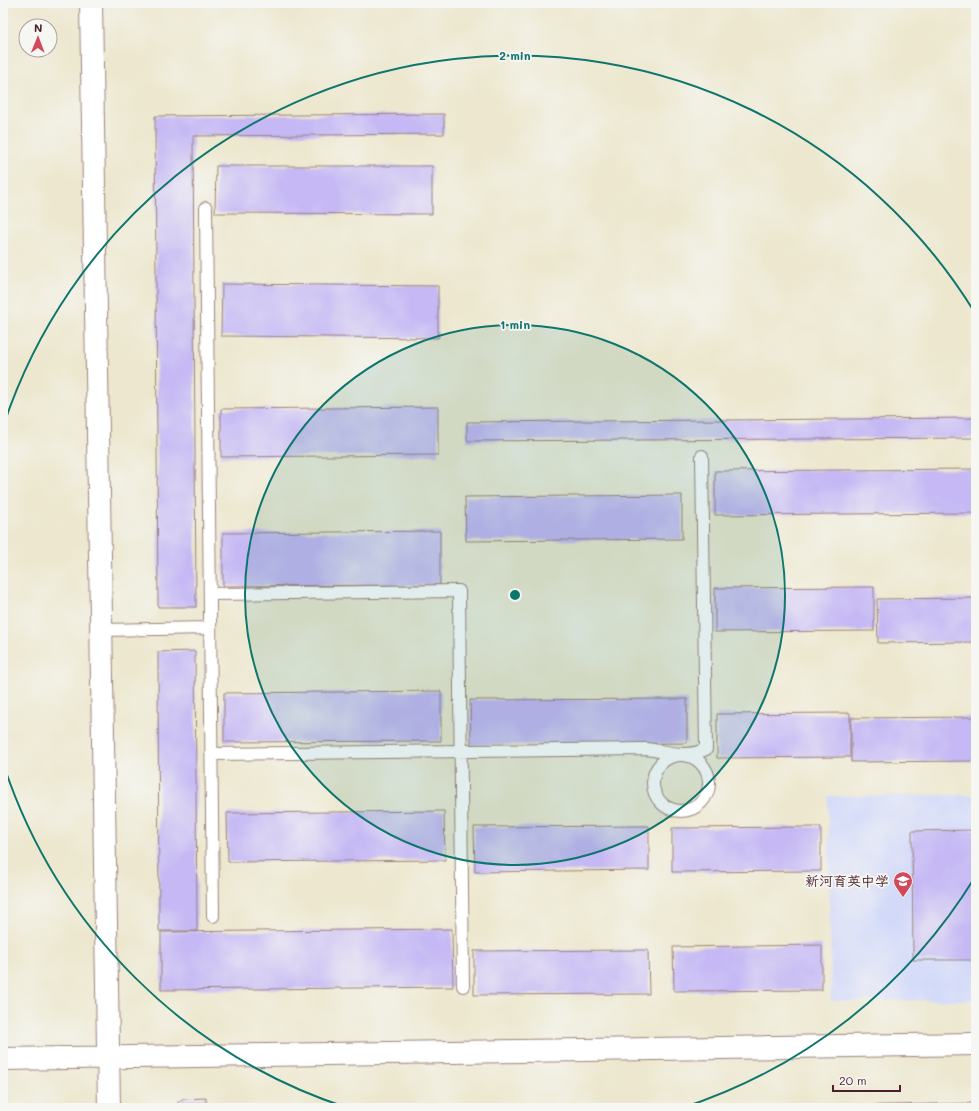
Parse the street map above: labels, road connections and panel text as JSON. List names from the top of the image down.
{
  "places": {
    "school or university": ["新河育英中学"]
  },
  "scale_bar": "20 m",
  "north": "top",
  "rings": ["2 min", "1 min"]
}
